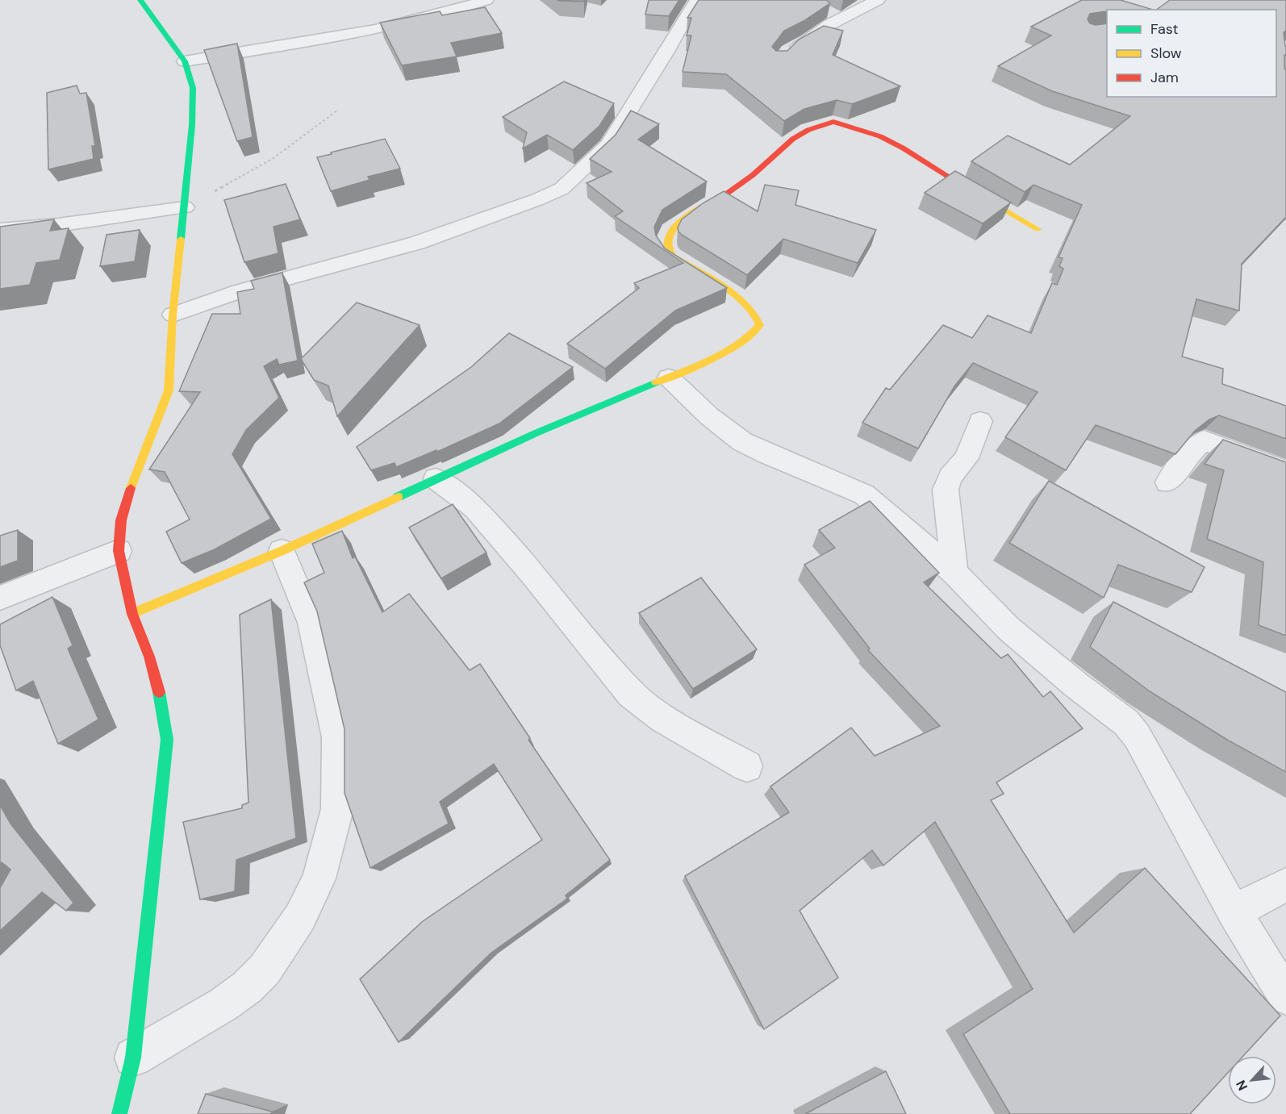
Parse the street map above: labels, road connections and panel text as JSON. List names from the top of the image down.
{
  "legend": ["Fast", "Slow", "Jam"],
  "north": "bottom left"
}
